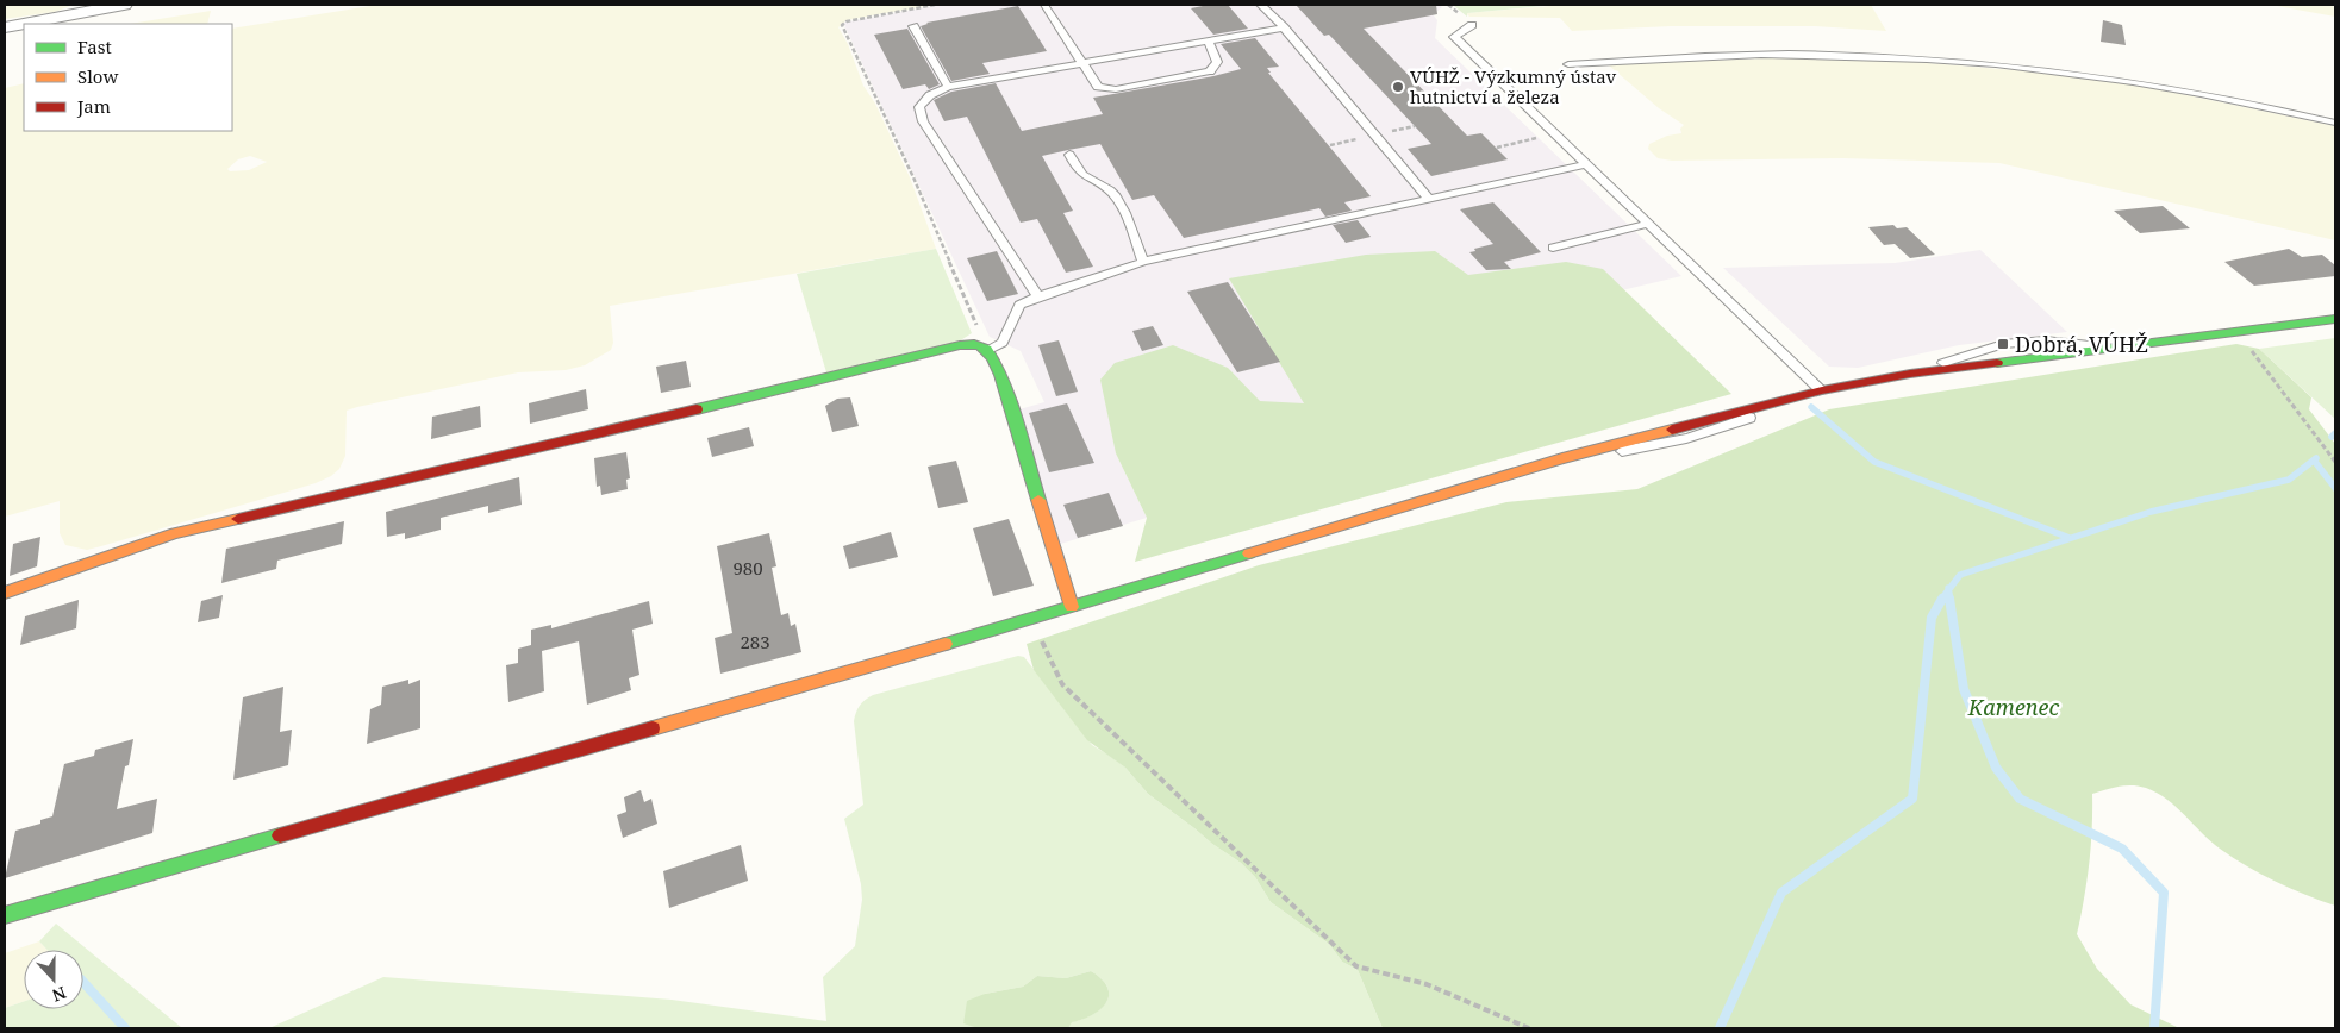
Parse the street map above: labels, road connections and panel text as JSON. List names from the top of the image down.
{
  "parks": ["Kamenec"],
  "places": {
    "other": ["VÚHŽ - Výzkumný ústav hutnictví a železa"],
    "transit": ["Dobrá, VÚHŽ"]
  },
  "house_numbers": ["980", "283"],
  "legend": ["Fast", "Slow", "Jam"],
  "north": "bottom"
}
